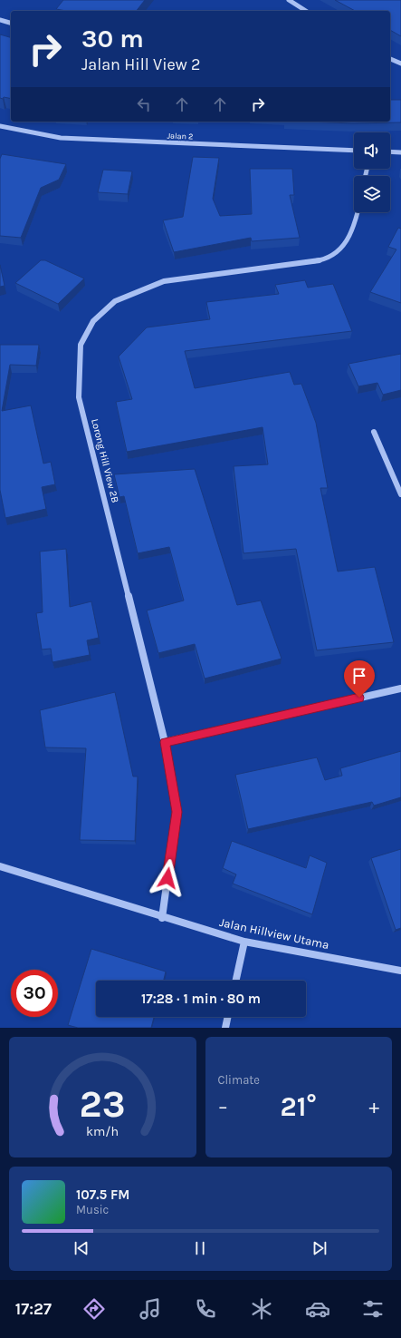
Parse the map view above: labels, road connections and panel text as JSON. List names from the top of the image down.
{
  "streets": {
    "street": ["Jalan 2", "Lorong Hill View 2B", "Jalan Hillview Utama"]
  },
  "crossings": [
    ["Lorong Hill View 2B", "Jalan Hillview Utama"]
  ],
  "page": {
    "turn": ["30 m", "Jalan Hill View 2"],
    "limit": "30",
    "trip": "17:28 · 1 min · 80 m",
    "tile": "Climate",
    "heat": ["−", "21°", "+"],
    "song": ["107.5 FM", "Music"],
    "tabs": "17:27",
    "gauge": ["23", "km/h"]
  }
}
